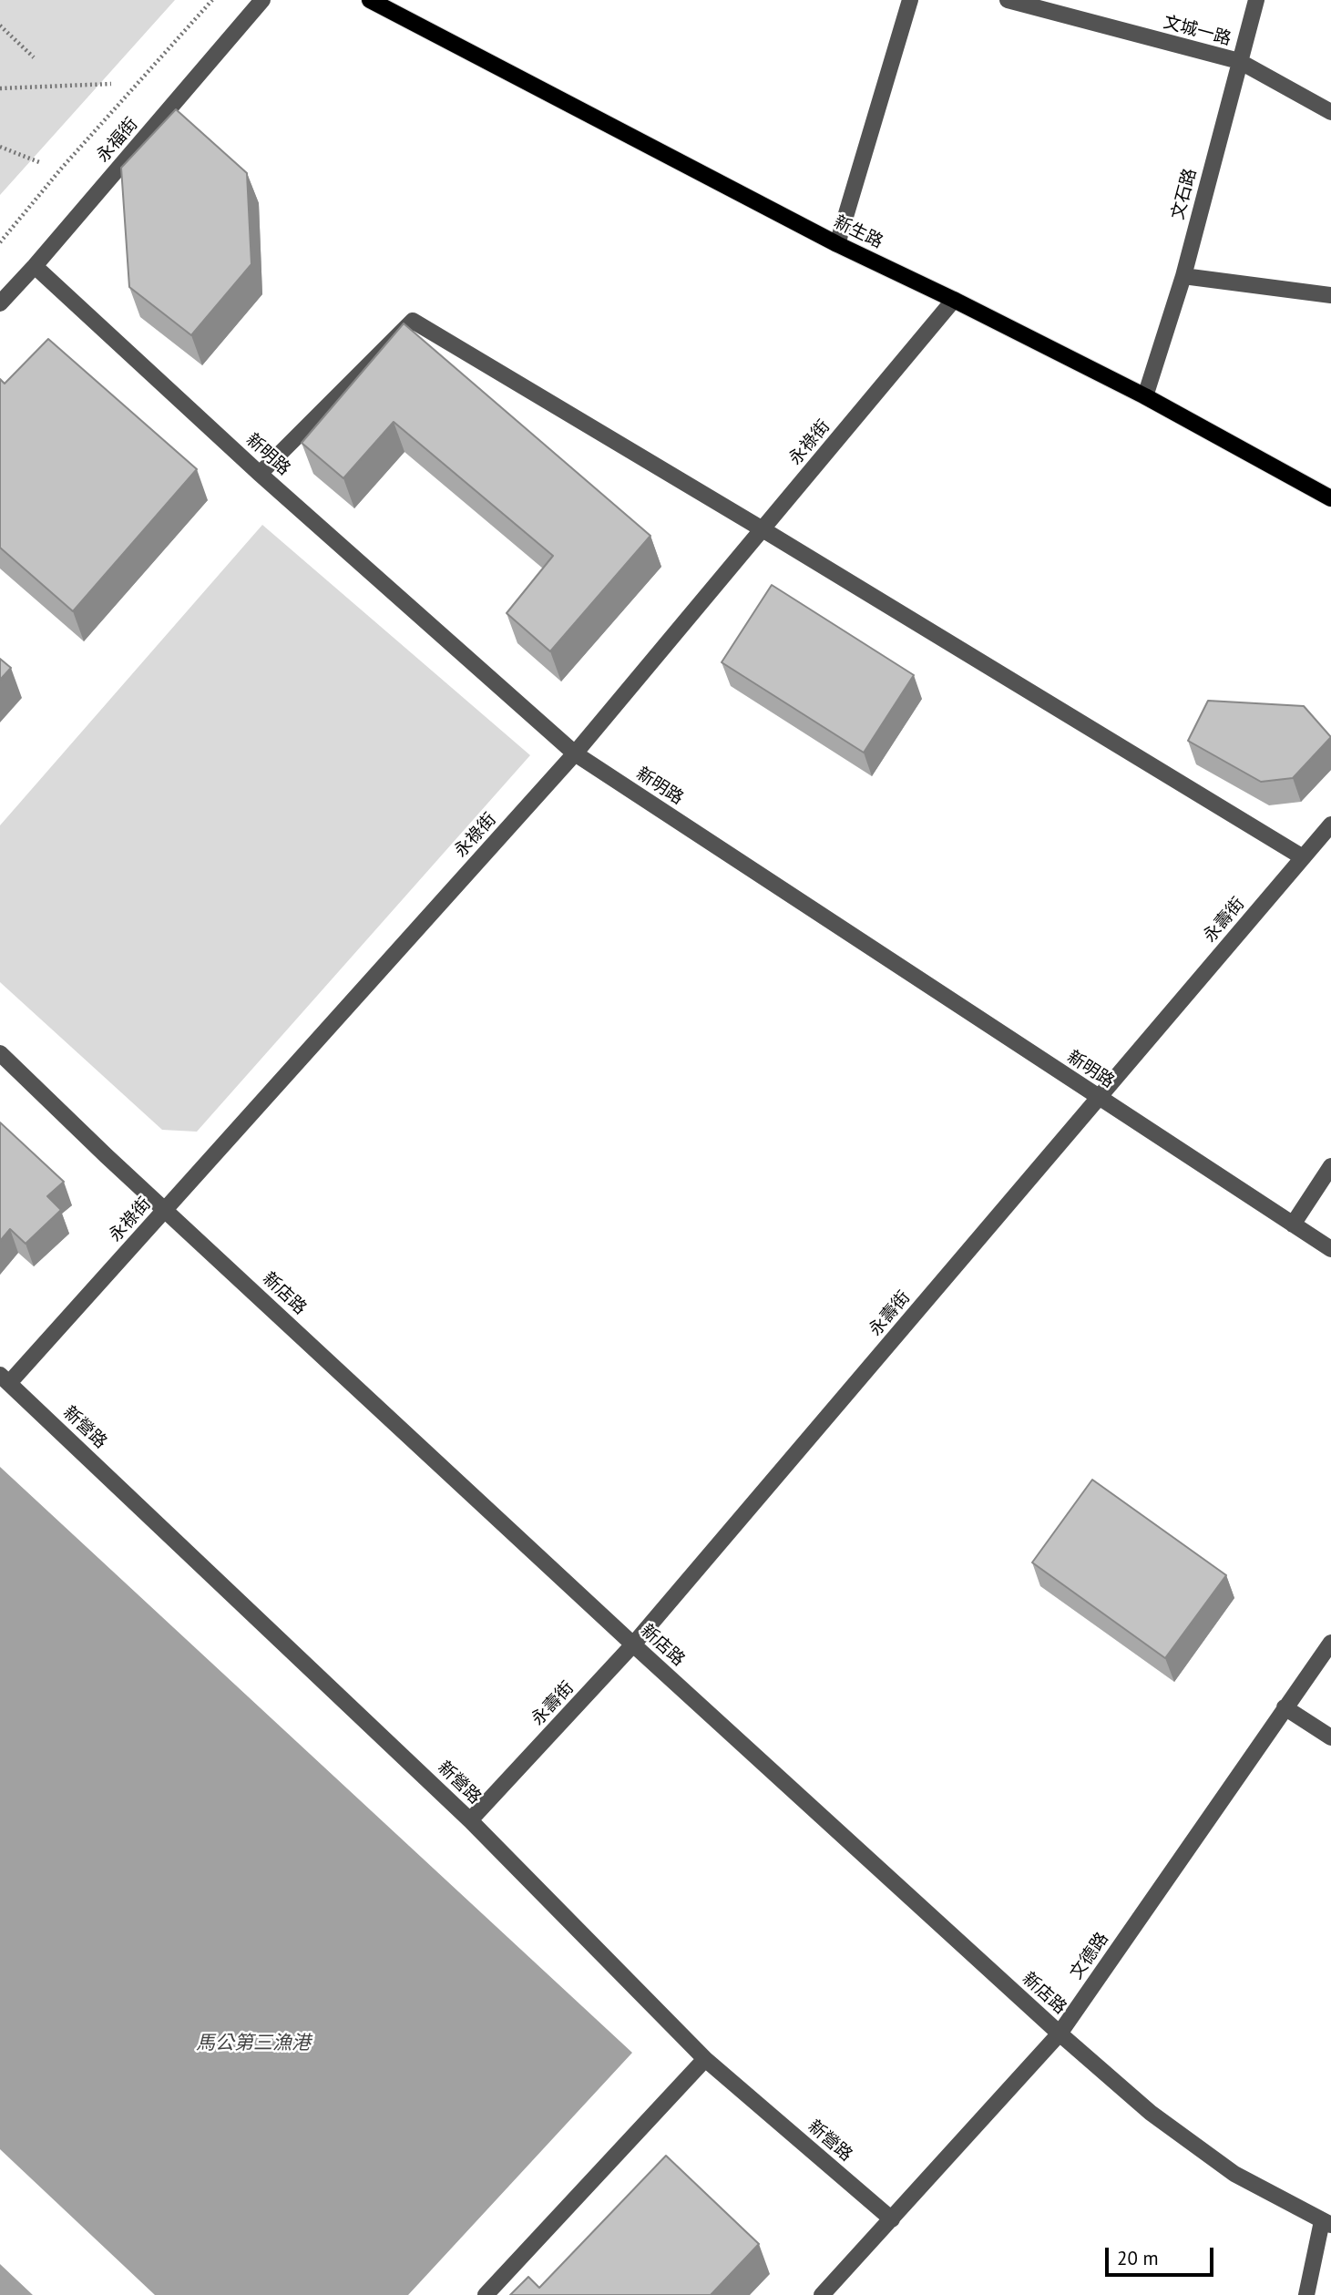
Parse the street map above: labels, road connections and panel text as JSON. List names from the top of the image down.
{
  "streets": {
    "main road": ["新生路"],
    "street": [
      "文城一路",
      "永福街",
      "文石路",
      "永祿街",
      "新明路",
      "永壽街",
      "新店路",
      "新營路",
      "文德路"
    ]
  },
  "crossings": [
    ["文城一路", "文石路"],
    ["永福街", "新明路"],
    ["文石路", "新生路"],
    ["新生路", "永祿街"],
    ["永祿街", "新明路"],
    ["永祿街", "新店路"],
    ["永祿街", "新營路"],
    ["新明路", "永壽街"],
    ["永壽街", "新店路"],
    ["永壽街", "新營路"],
    ["新店路", "文德路"],
    ["新營路", "文德路"]
  ],
  "water": ["馬公第三漁港"],
  "scale_bar": "20 m"
}
